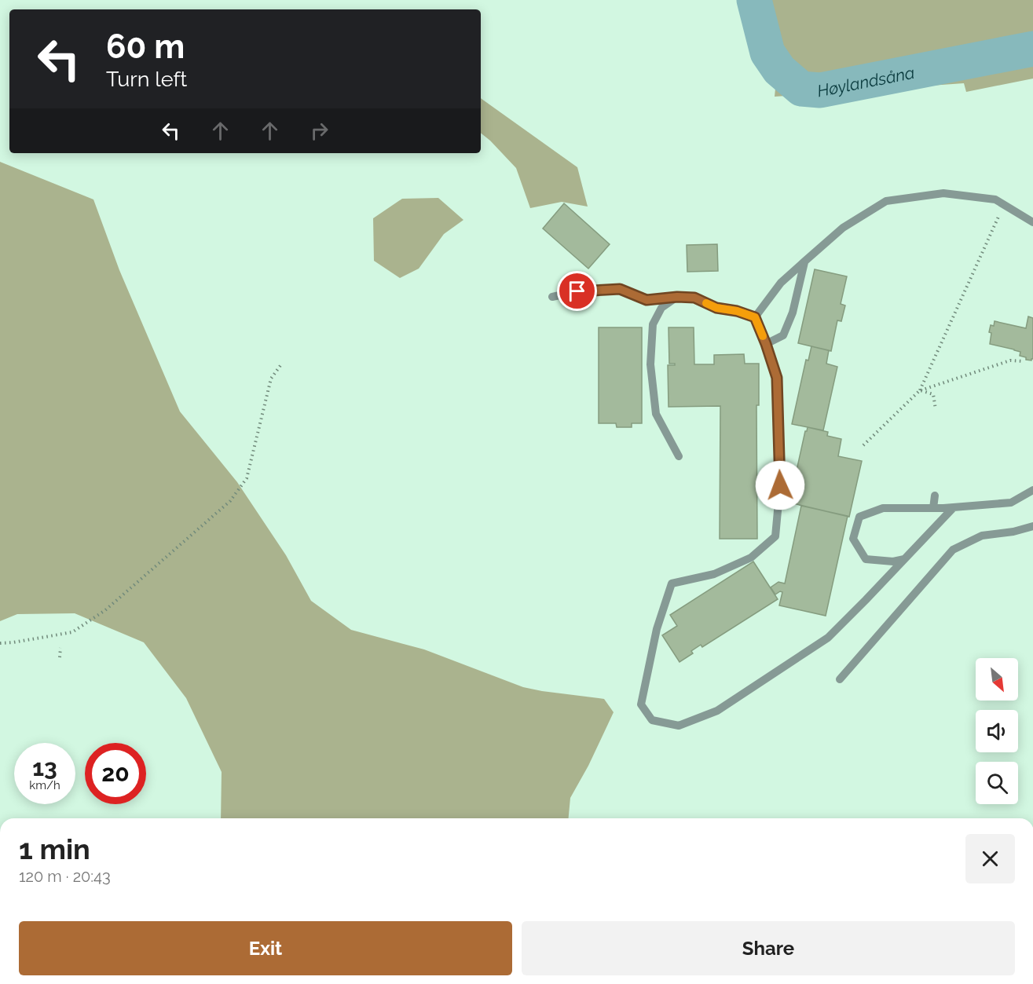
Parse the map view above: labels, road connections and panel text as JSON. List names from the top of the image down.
{
  "water": ["Høylandsåna"],
  "north": "bottom right",
  "page": {
    "turn": ["60 m", "Turn left"],
    "speed": "13 km/h",
    "limit": "20",
    "heading": ["1 min", "120 m · 20:43"],
    "buttons": ["Exit", "Share"]
  }
}
